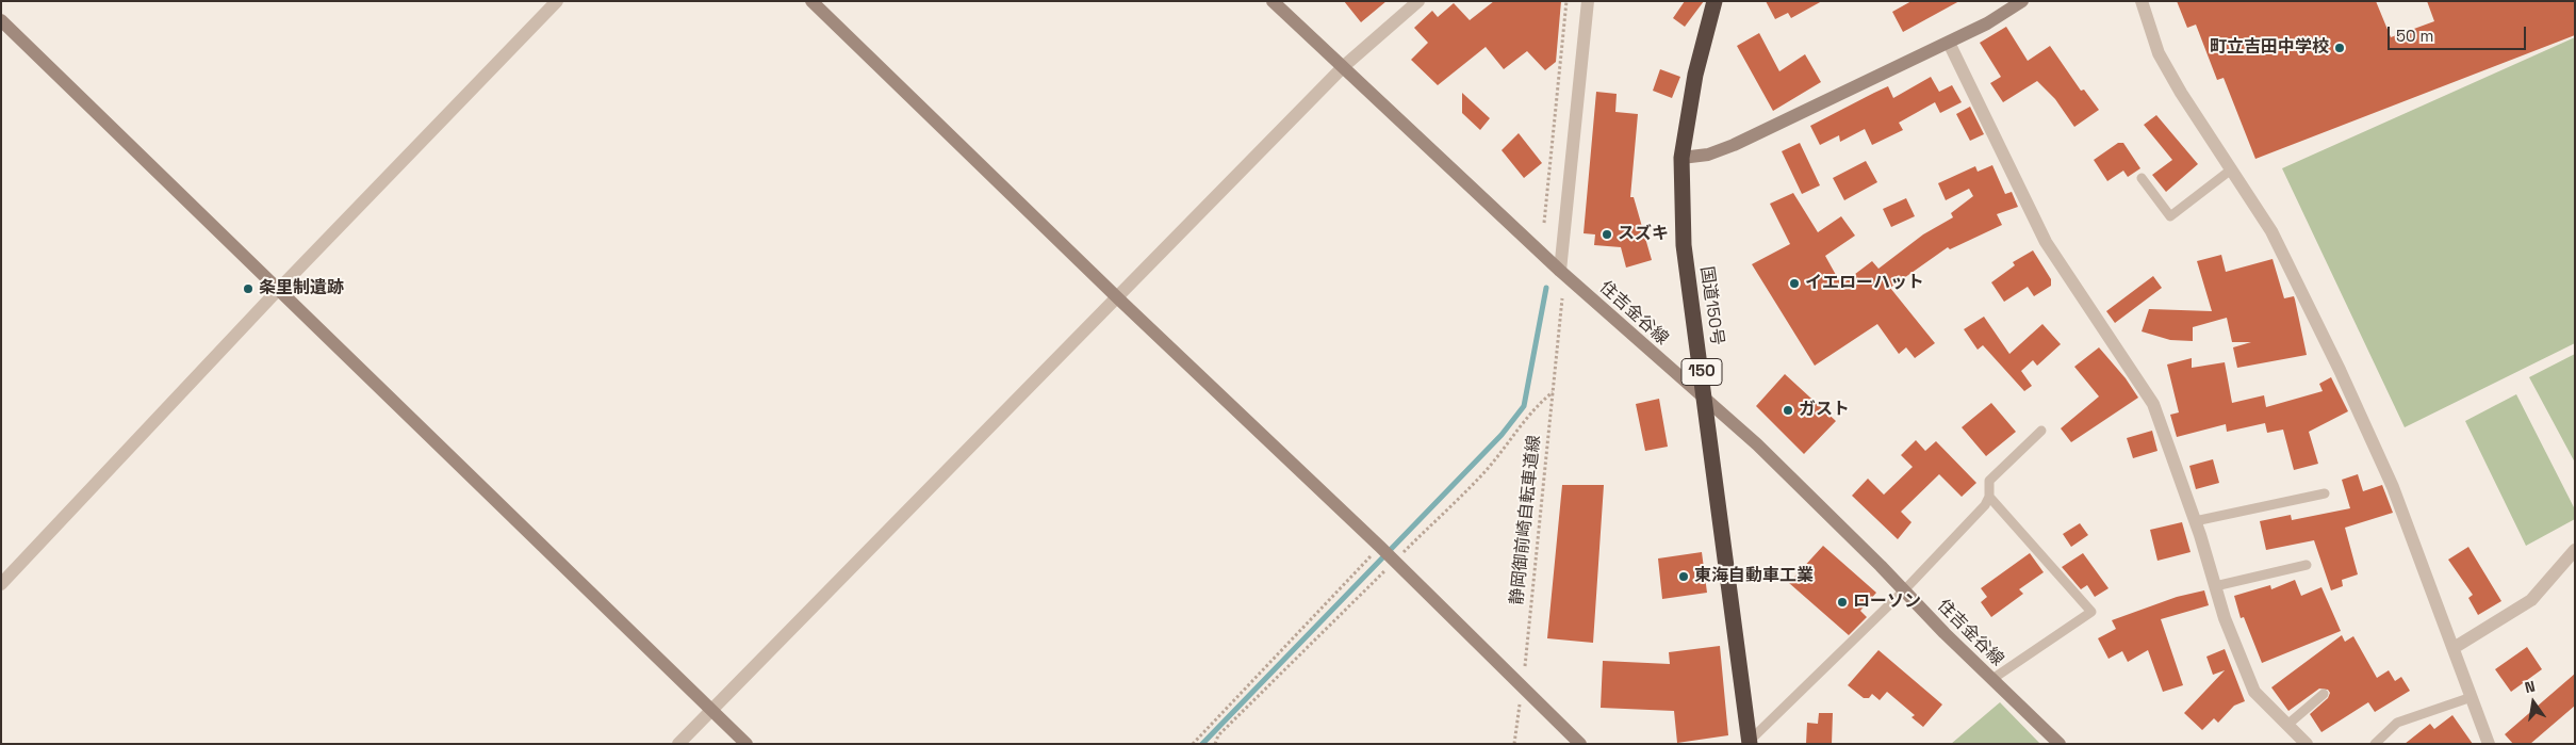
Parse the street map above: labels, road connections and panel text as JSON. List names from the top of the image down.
{
  "streets": {
    "highway": ["国道150号", "150"],
    "street": ["住吉金谷線"],
    "path": ["静岡御前崎自転車道線"]
  },
  "crossings": [
    ["国道150号", "住吉金谷線"]
  ],
  "places": [
    "町立吉田中学校",
    "スズキ",
    "イエローハット",
    "条里制遺跡",
    "ガスト",
    "東海自動車工業",
    "ローソン"
  ],
  "scale_bar": "50 m",
  "north": "top"
}
